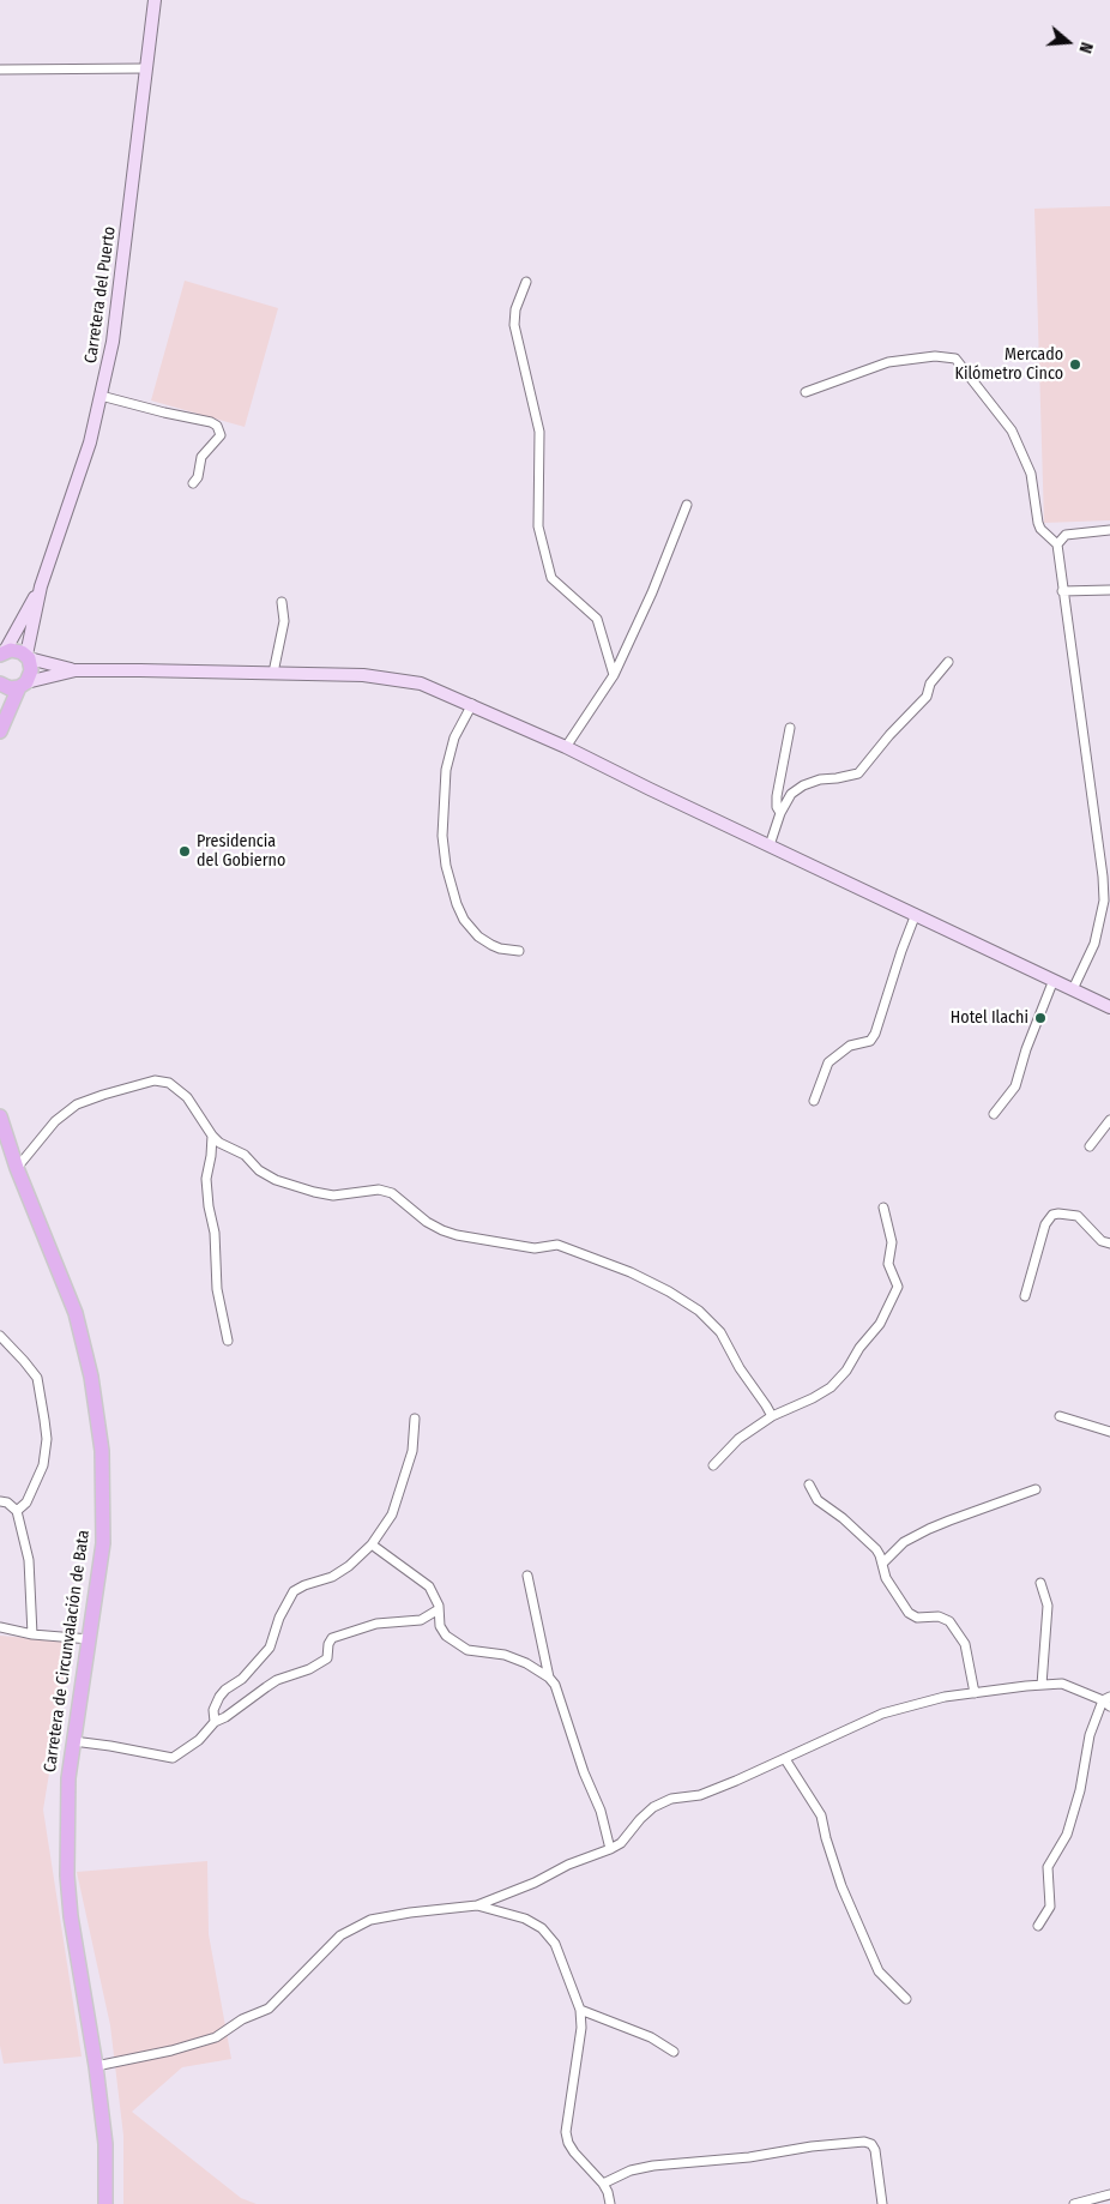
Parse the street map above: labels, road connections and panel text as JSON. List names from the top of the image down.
{
  "streets": {
    "main road": ["Carretera del Puerto", "Carretera de Circunvalación de Bata"]
  },
  "places": ["Mercado Kilómetro Cinco", "Presidencia del Gobierno", "Hotel Ilachi"],
  "north": "right"
}
